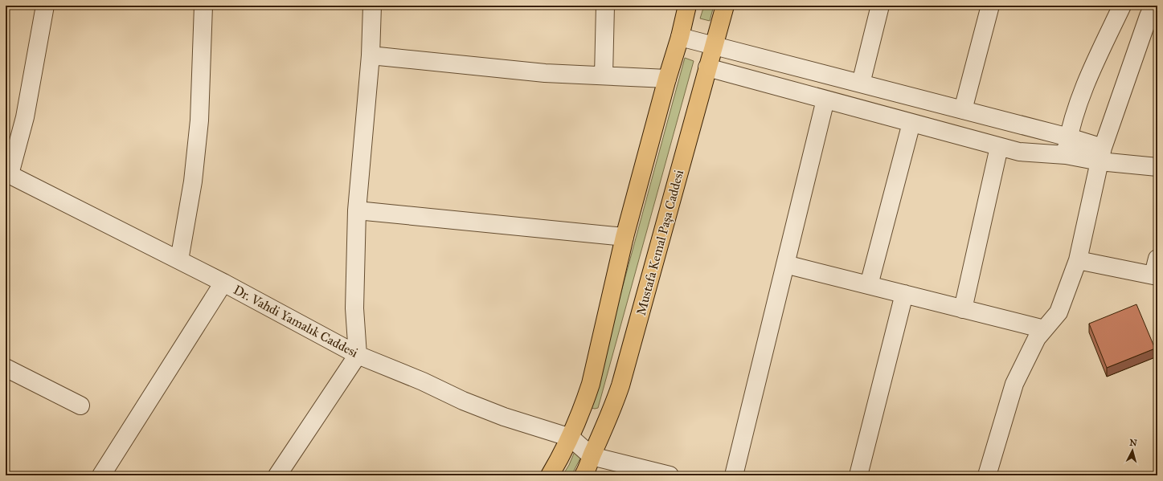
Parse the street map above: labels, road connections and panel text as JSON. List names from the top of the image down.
{
  "streets": {
    "main road": ["Mustafa Kemal Paşa Caddesi"],
    "street": ["Dr. Vahdi Yamalık Caddesi"]
  },
  "crossings": [
    ["Mustafa Kemal Paşa Caddesi", "Dr. Vahdi Yamalık Caddesi"]
  ],
  "north": "top"
}
